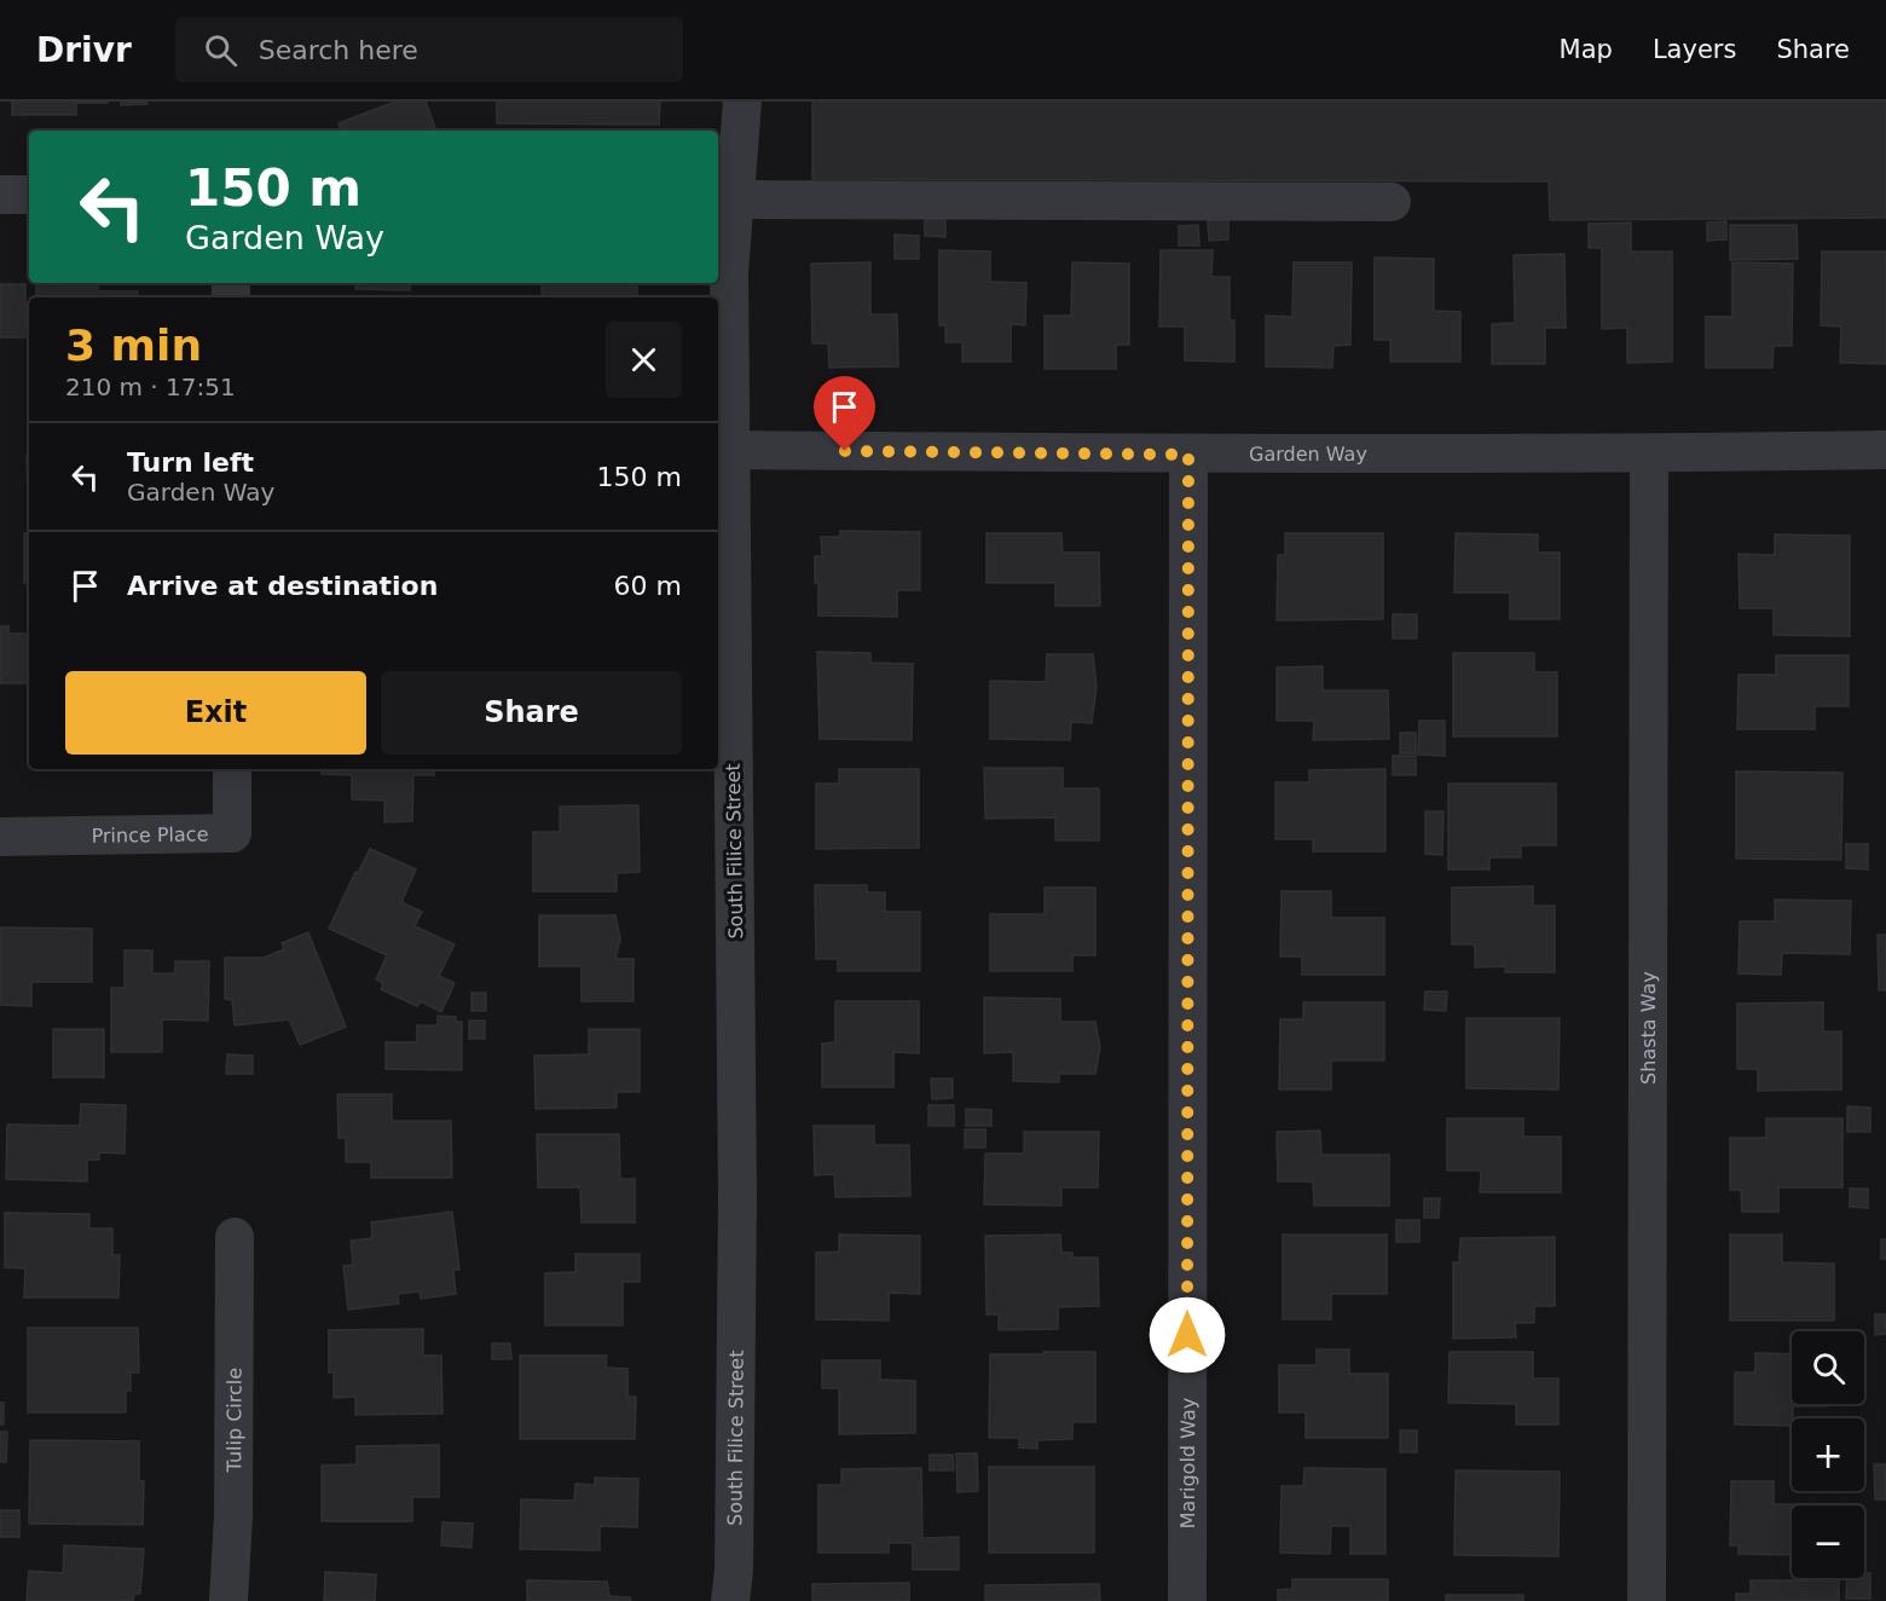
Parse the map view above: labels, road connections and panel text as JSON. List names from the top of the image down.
{
  "streets": {
    "street": [
      "Garden Way",
      "Prince Place",
      "South Filice Street",
      "Shasta Way",
      "Tulip Circle",
      "Marigold Way"
    ]
  },
  "crossings": [
    ["Garden Way", "South Filice Street"],
    ["Garden Way", "Shasta Way"],
    ["Garden Way", "Marigold Way"]
  ],
  "page": {
    "header": "Drivr",
    "search": "Search here",
    "nav": ["Map", "Layers", "Share"],
    "turn": ["150 m", "Garden Way"],
    "heading": ["3 min", "210 m · 17:51"],
    "list": [
      {
        "name": "Turn left",
        "note": "Garden Way",
        "value": "150 m"
      },
      {
        "name": "Arrive at destination",
        "value": "60 m"
      }
    ],
    "buttons": ["Exit", "Share"],
    "map_buttons": ["+", "−"]
  }
}
